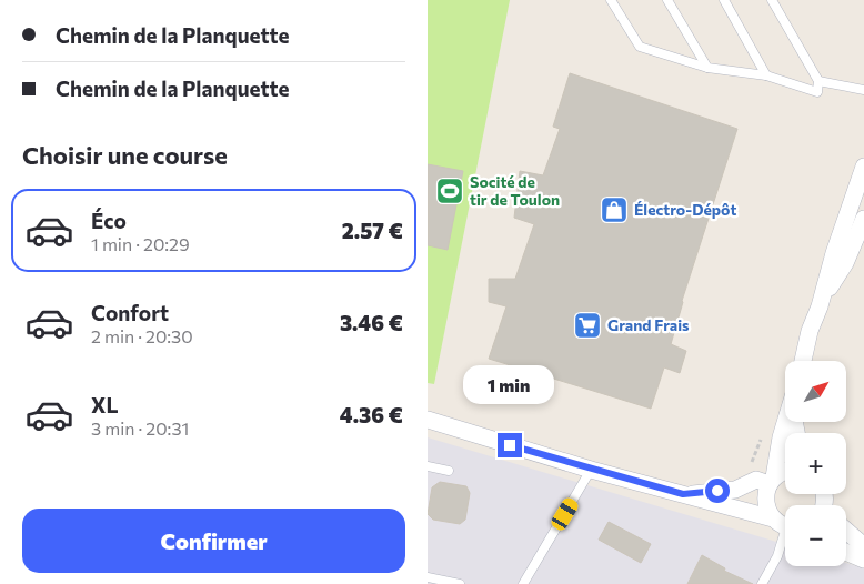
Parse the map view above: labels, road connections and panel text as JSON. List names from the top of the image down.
{
  "places": {
    "sports": ["Socité de tir de Toulon"],
    "shop": ["Électro-Dépôt"],
    "supermarket": ["Grand Frais"]
  },
  "north": "top right",
  "page": {
    "banner": ["Chemin de la Planquette", "Chemin de la Planquette"],
    "heading": "Choisir une course",
    "list": [
      {
        "name": "Éco",
        "note": "1 min · 20:29",
        "value": "2.57 €"
      },
      {
        "name": "Confort",
        "note": "2 min · 20:30",
        "value": "3.46 €"
      },
      {
        "name": "XL",
        "note": "3 min · 20:31",
        "value": "4.36 €"
      }
    ],
    "map_buttons": ["+", "−"],
    "bubble": "1 min",
    "buttons": "Confirmer"
  }
}
